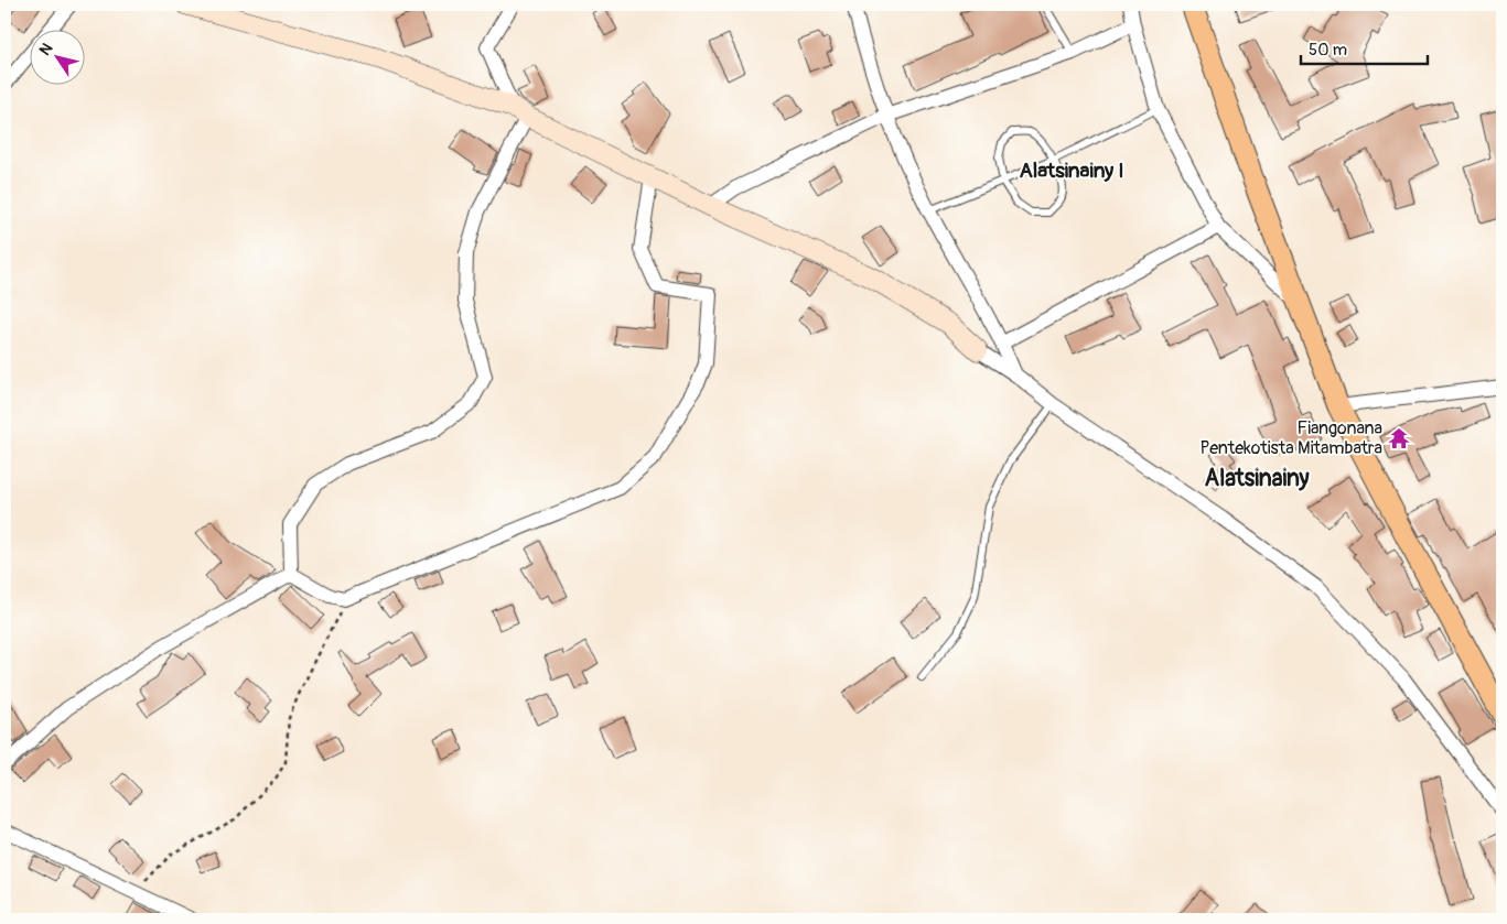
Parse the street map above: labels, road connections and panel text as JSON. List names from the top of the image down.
{
  "districts": ["Alatsinainy I", "Alatsinainy"],
  "places": {
    "temple": ["Fiangonana Pentekotista Mitambatra"]
  },
  "scale_bar": "50 m",
  "north": "top left"
}
